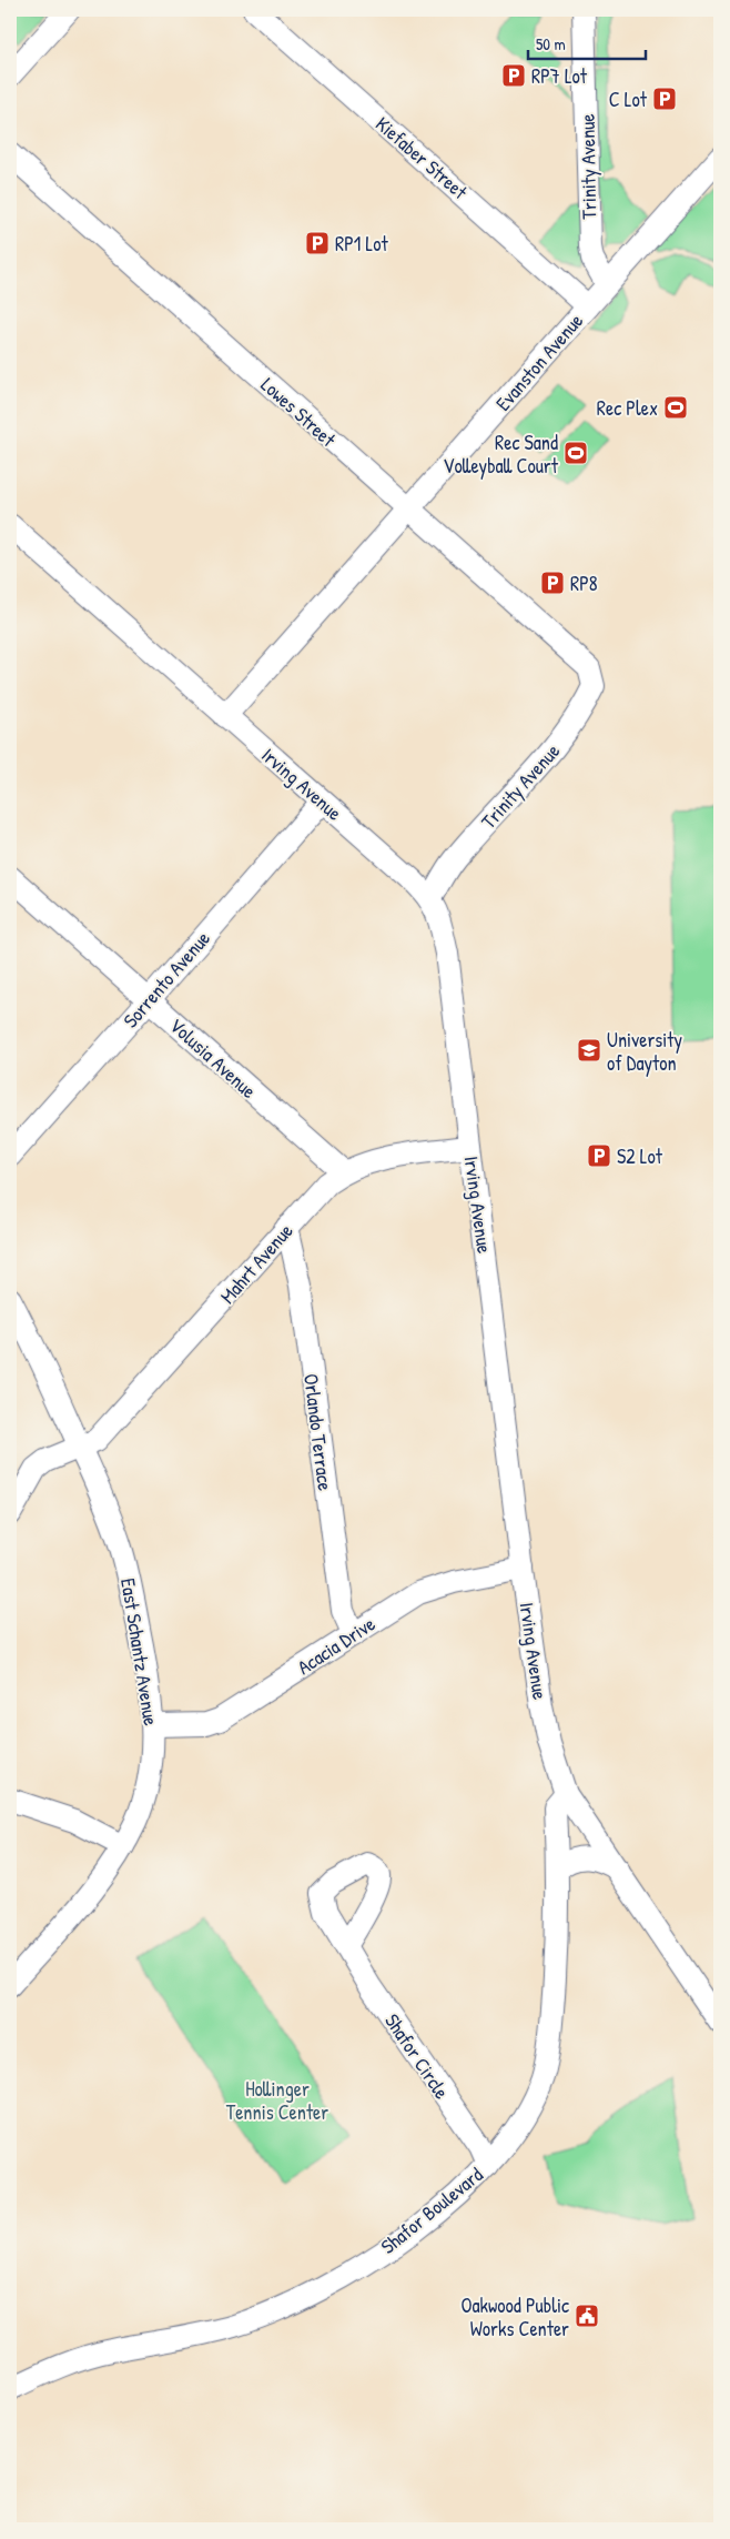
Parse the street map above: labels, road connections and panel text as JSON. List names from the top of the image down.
{
  "streets": {
    "street": [
      "Kiefaber Street",
      "Trinity Avenue",
      "Evanston Avenue",
      "Lowes Street",
      "Irving Avenue",
      "Sorrento Avenue",
      "Volusia Avenue",
      "Mahrt Avenue",
      "Orlando Terrace",
      "Acacia Drive",
      "East Schantz Avenue",
      "Shafor Circle",
      "Shafor Boulevard"
    ]
  },
  "crossings": [
    ["Kiefaber Street", "Evanston Avenue"],
    ["Trinity Avenue", "Evanston Avenue"],
    ["Trinity Avenue", "Lowes Street"],
    ["Trinity Avenue", "Irving Avenue"],
    ["Evanston Avenue", "Lowes Street"],
    ["Evanston Avenue", "Irving Avenue"],
    ["Irving Avenue", "Sorrento Avenue"],
    ["Irving Avenue", "Mahrt Avenue"],
    ["Irving Avenue", "Acacia Drive"],
    ["Irving Avenue", "Shafor Boulevard"],
    ["Sorrento Avenue", "Volusia Avenue"],
    ["Volusia Avenue", "Mahrt Avenue"],
    ["Mahrt Avenue", "Orlando Terrace"],
    ["Mahrt Avenue", "East Schantz Avenue"],
    ["Orlando Terrace", "Acacia Drive"],
    ["Acacia Drive", "East Schantz Avenue"],
    ["Shafor Circle", "Shafor Boulevard"]
  ],
  "parks": ["Hollinger Tennis Center"],
  "places": {
    "parking": [
      "RP7 Lot",
      "C Lot",
      "RP1 Lot",
      "RP8",
      "S2 Lot"
    ],
    "sports": ["Rec Plex", "Rec Sand Volleyball Court"],
    "school or university": ["University of Dayton"],
    "public building": ["Oakwood Public Works Center"]
  },
  "scale_bar": "50 m"
}
